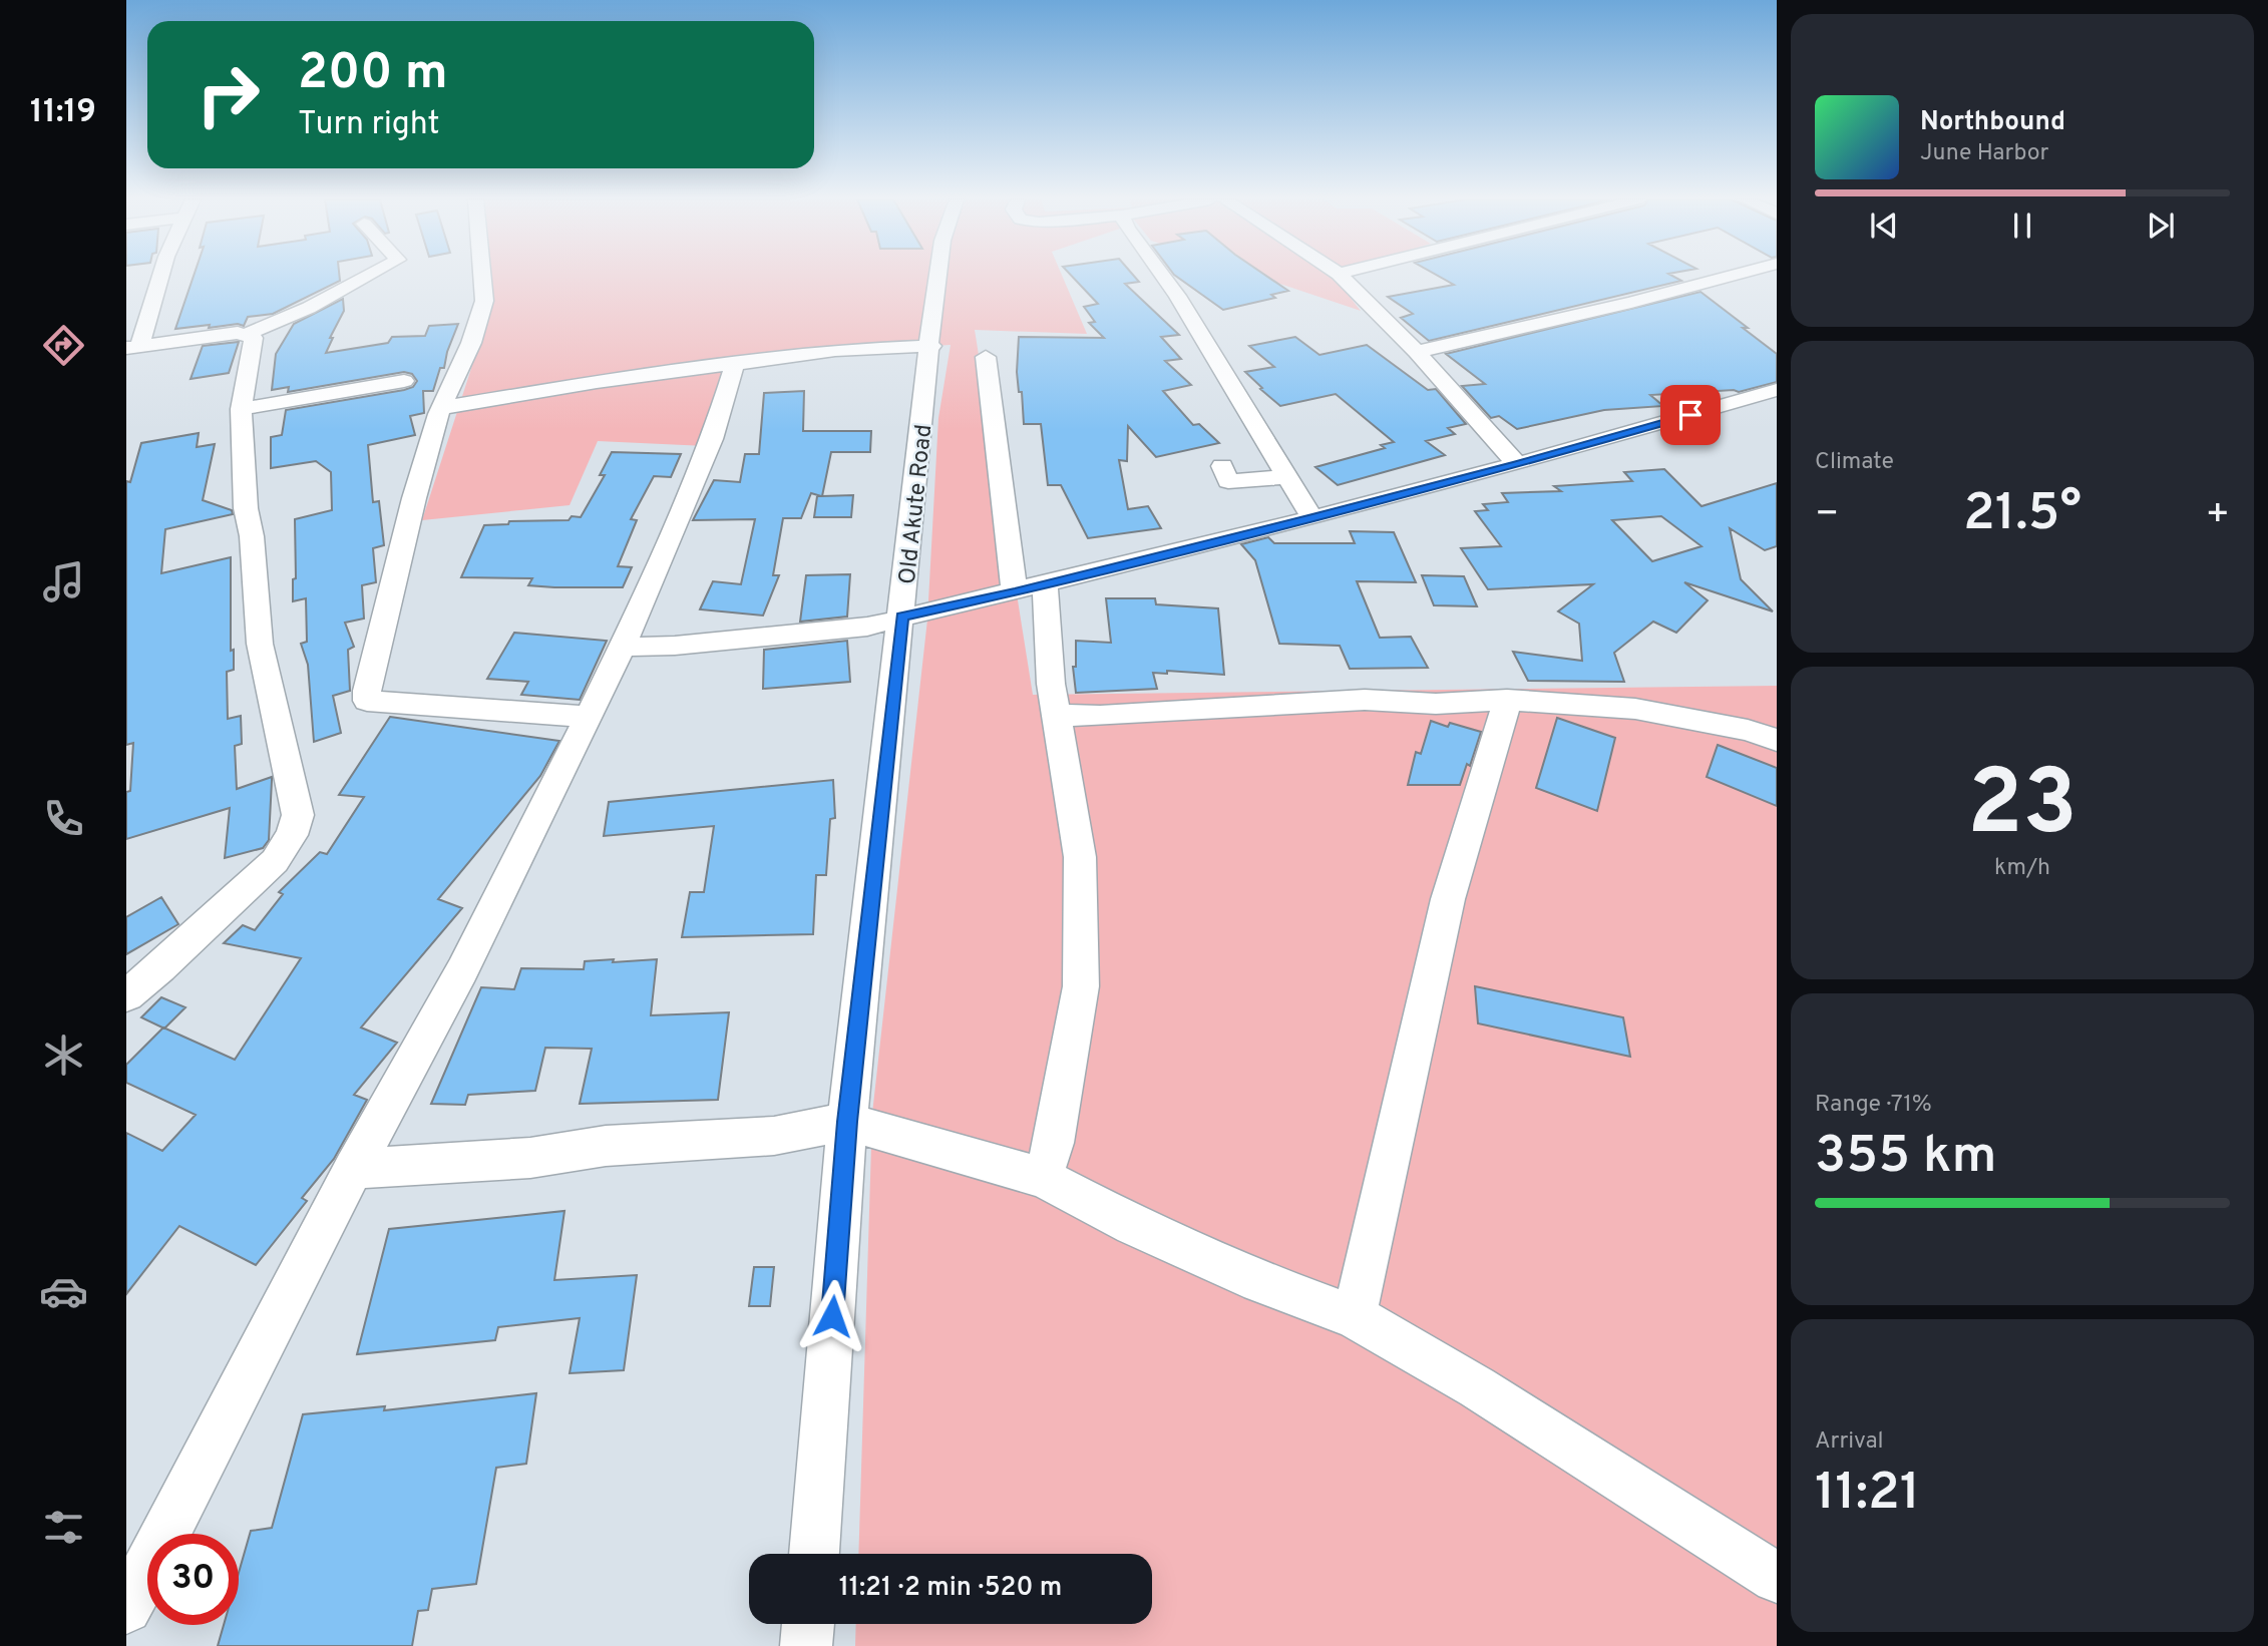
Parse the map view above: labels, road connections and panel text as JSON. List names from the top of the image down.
{
  "streets": {
    "street": ["Old Akute Road"]
  },
  "page": {
    "tabs": "11:19",
    "turn": ["200 m", "Turn right"],
    "song": ["Northbound", "June Harbor"],
    "tile": [
      "Climate",
      ["23", "km/h"],
      ["Range · 71%", "355 km"],
      ["Arrival", "11:21"]
    ],
    "heat": ["−", "21.5°", "+"],
    "limit": "30",
    "trip": "11:21 · 2 min · 520 m"
  }
}
